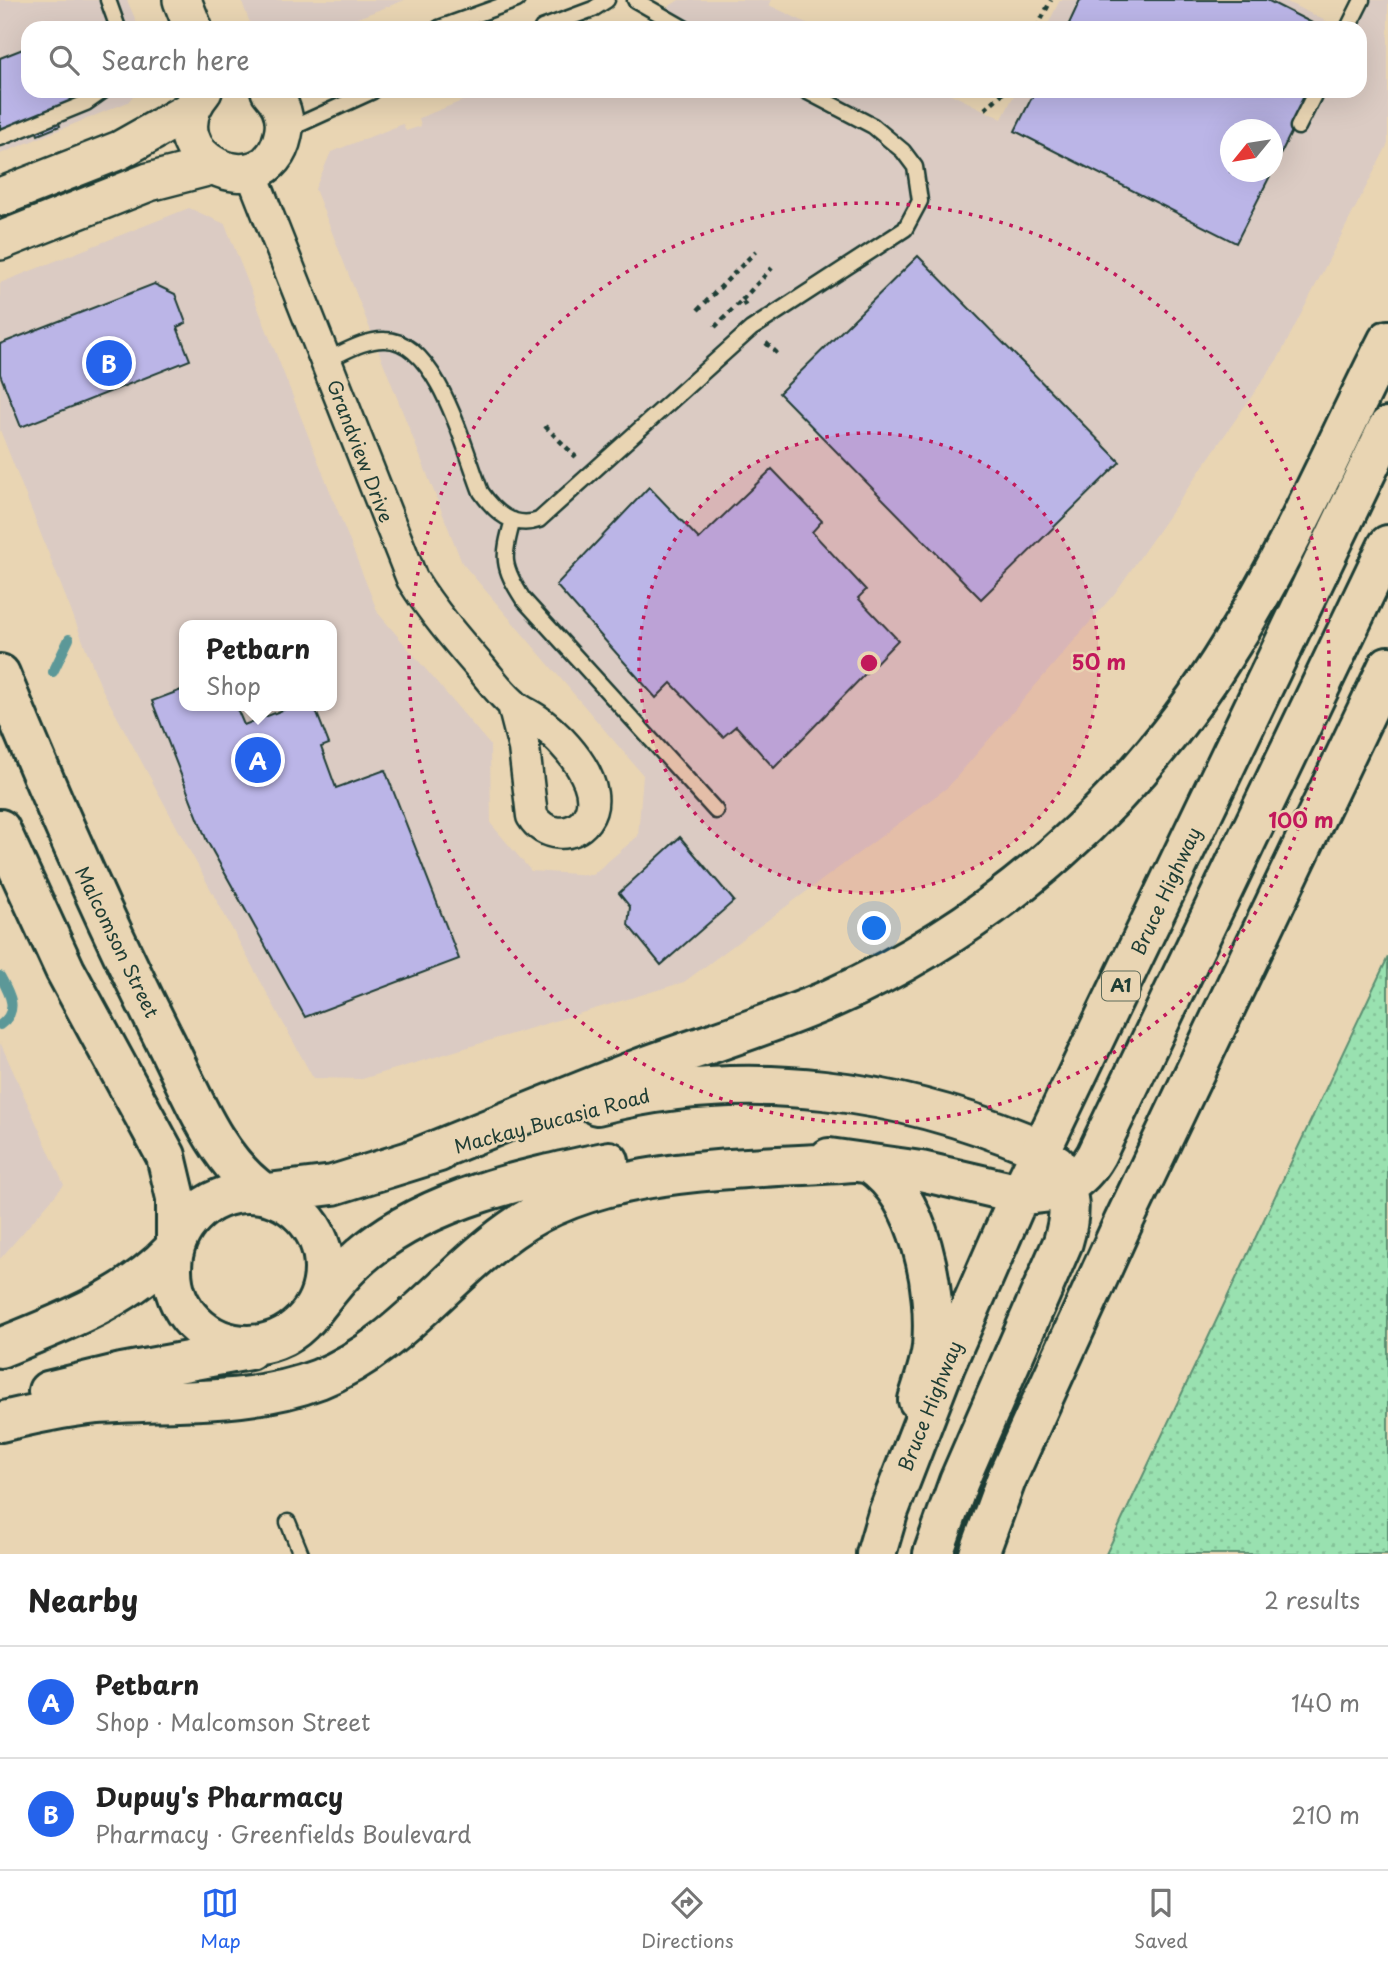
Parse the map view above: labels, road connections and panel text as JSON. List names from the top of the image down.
{
  "streets": {
    "main road": [
      "Bruce Highway",
      "Malcomson Street",
      "A1",
      "Mackay Bucasia Road"
    ],
    "street": ["Grandview Drive"]
  },
  "crossings": [
    ["Bruce Highway", "Mackay Bucasia Road"],
    ["Malcomson Street", "Mackay Bucasia Road"]
  ],
  "north": "bottom left",
  "page": {
    "search": "Search here",
    "pins": ["B", "A"],
    "popup": ["Petbarn", "Shop"],
    "heading": ["Nearby", "2 results"],
    "list": [
      {
        "mark": "A",
        "name": "Petbarn",
        "note": "Shop · Malcomson Street",
        "value": "140 m"
      },
      {
        "mark": "B",
        "name": "Dupuy's Pharmacy",
        "note": "Pharmacy · Greenfields Boulevard",
        "value": "210 m"
      }
    ],
    "nav": ["Map", "Directions", "Saved"]
  },
  "rings": ["50 m", "100 m"]
}
